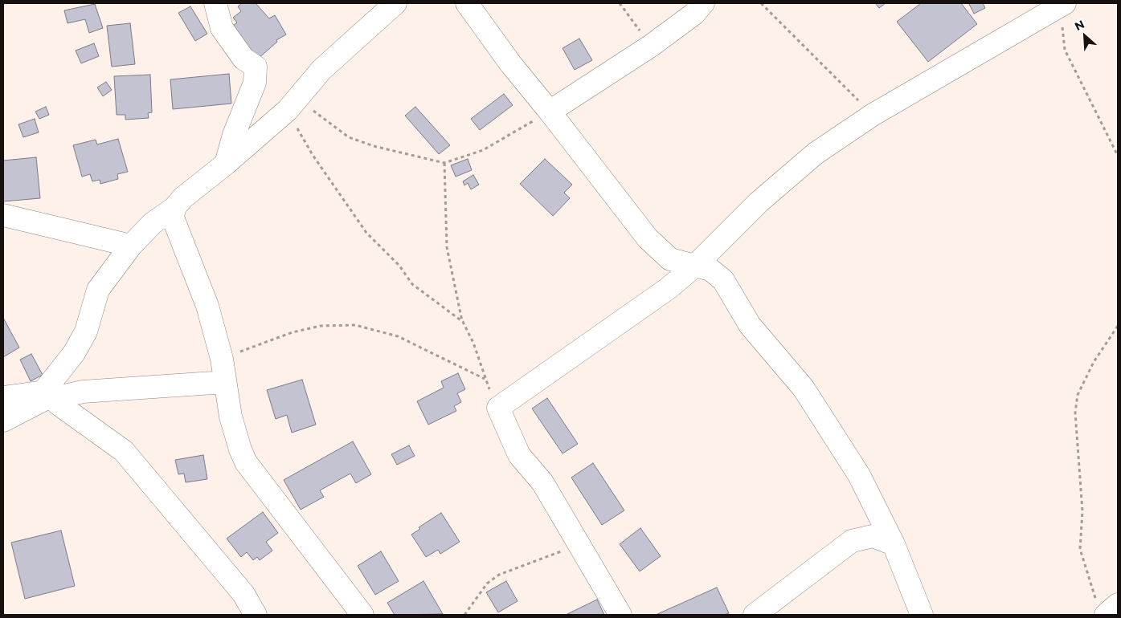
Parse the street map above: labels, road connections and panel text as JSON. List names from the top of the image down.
{
  "north": "top left"
}
